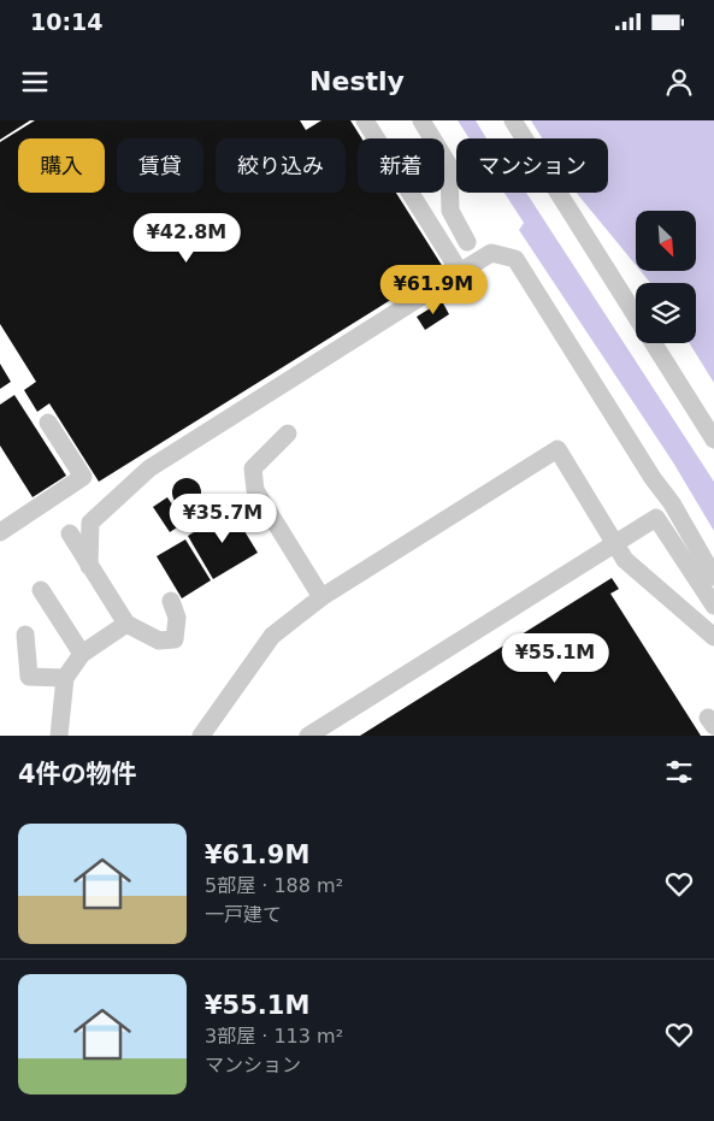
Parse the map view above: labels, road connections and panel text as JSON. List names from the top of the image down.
{
  "north": "bottom right",
  "page": {
    "status": "10:14",
    "header": "Nestly",
    "chip": [
      "購入",
      "賃貸",
      "絞り込み",
      "新着",
      "マンション"
    ],
    "price": [
      "¥42.8M",
      "¥61.9M",
      "¥35.7M",
      "¥55.1M"
    ],
    "heading": "4件の物件",
    "list": [
      {
        "name": "¥61.9M",
        "note": "5部屋 · 188 m² · 一戸建て"
      },
      {
        "name": "¥55.1M",
        "note": "3部屋 · 113 m² · マンション"
      }
    ]
  }
}
